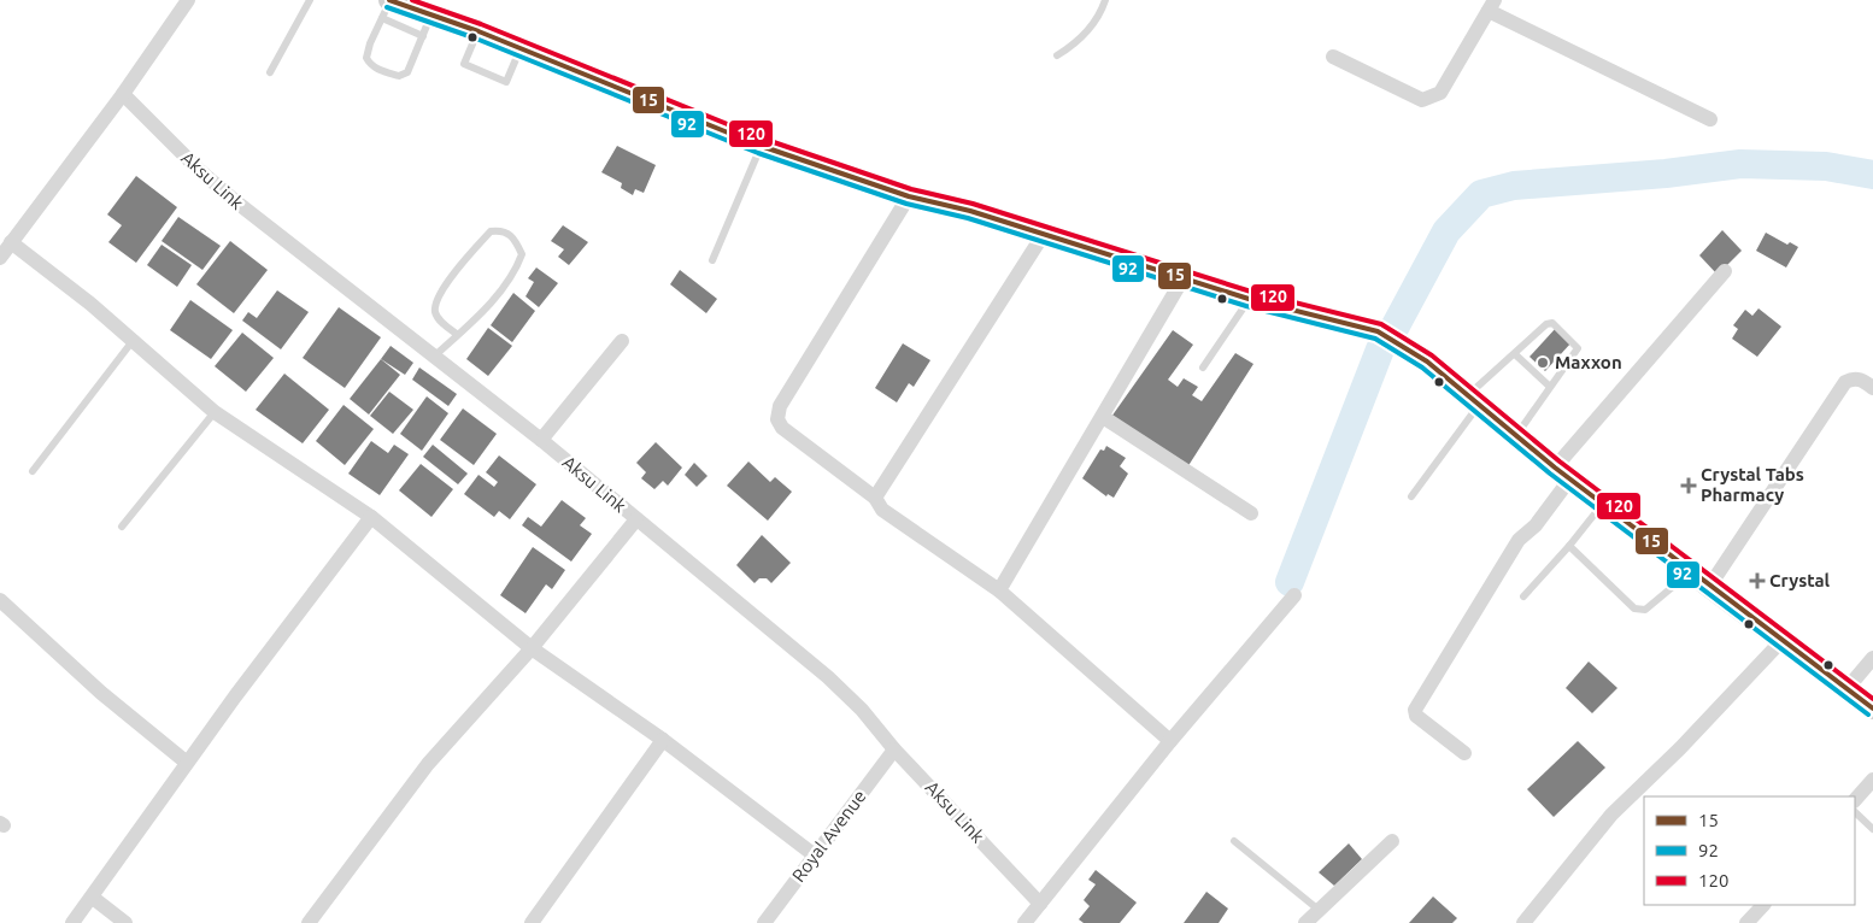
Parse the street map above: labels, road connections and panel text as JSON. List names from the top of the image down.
{
  "streets": {
    "street": ["Aksu Link", "Royal Avenue"]
  },
  "crossings": [
    ["Aksu Link", "Royal Avenue"]
  ],
  "places": {
    "other": ["Maxxon"],
    "health": ["Crystal Tabs Pharmacy", "Crystal"]
  },
  "lines": ["transit line 15", "transit line 120", "transit line 92"],
  "legend": ["15", "92", "120"]
}
